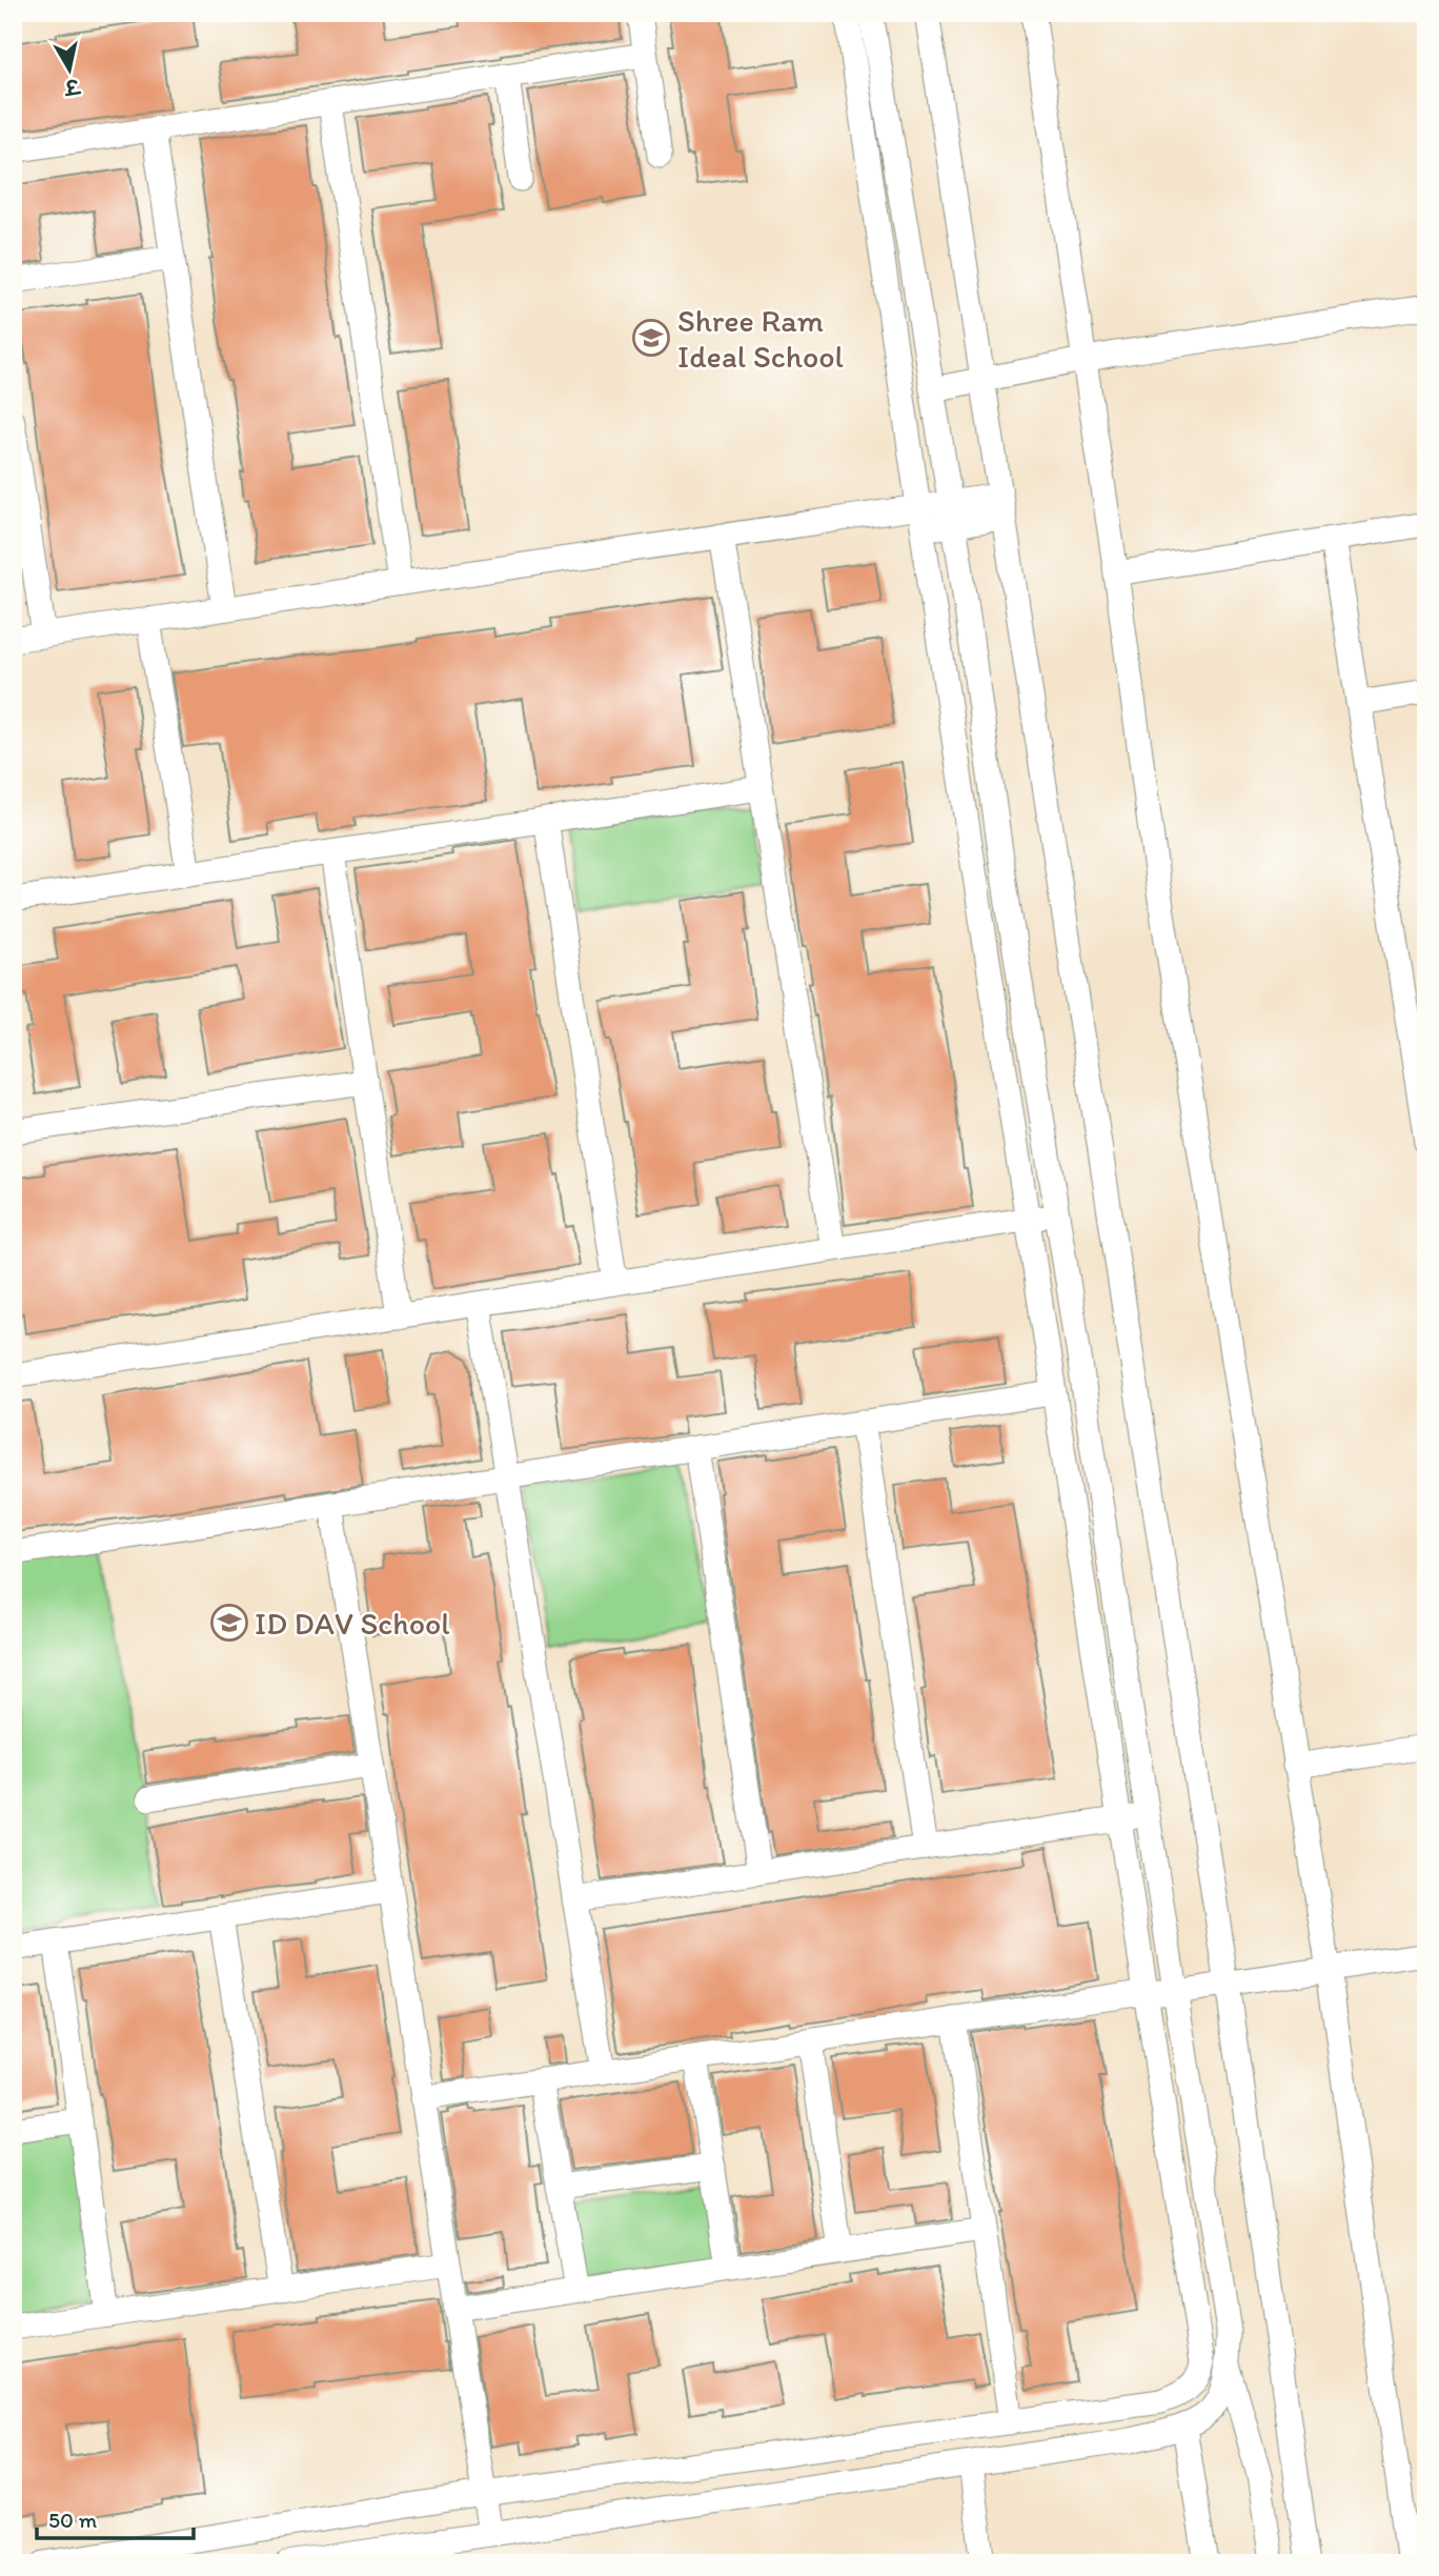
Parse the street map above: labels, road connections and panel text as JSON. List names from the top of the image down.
{
  "places": {
    "school or university": ["Shree Ram Ideal School", "ID DAV School"]
  },
  "scale_bar": "50 m",
  "north": "bottom"
}
